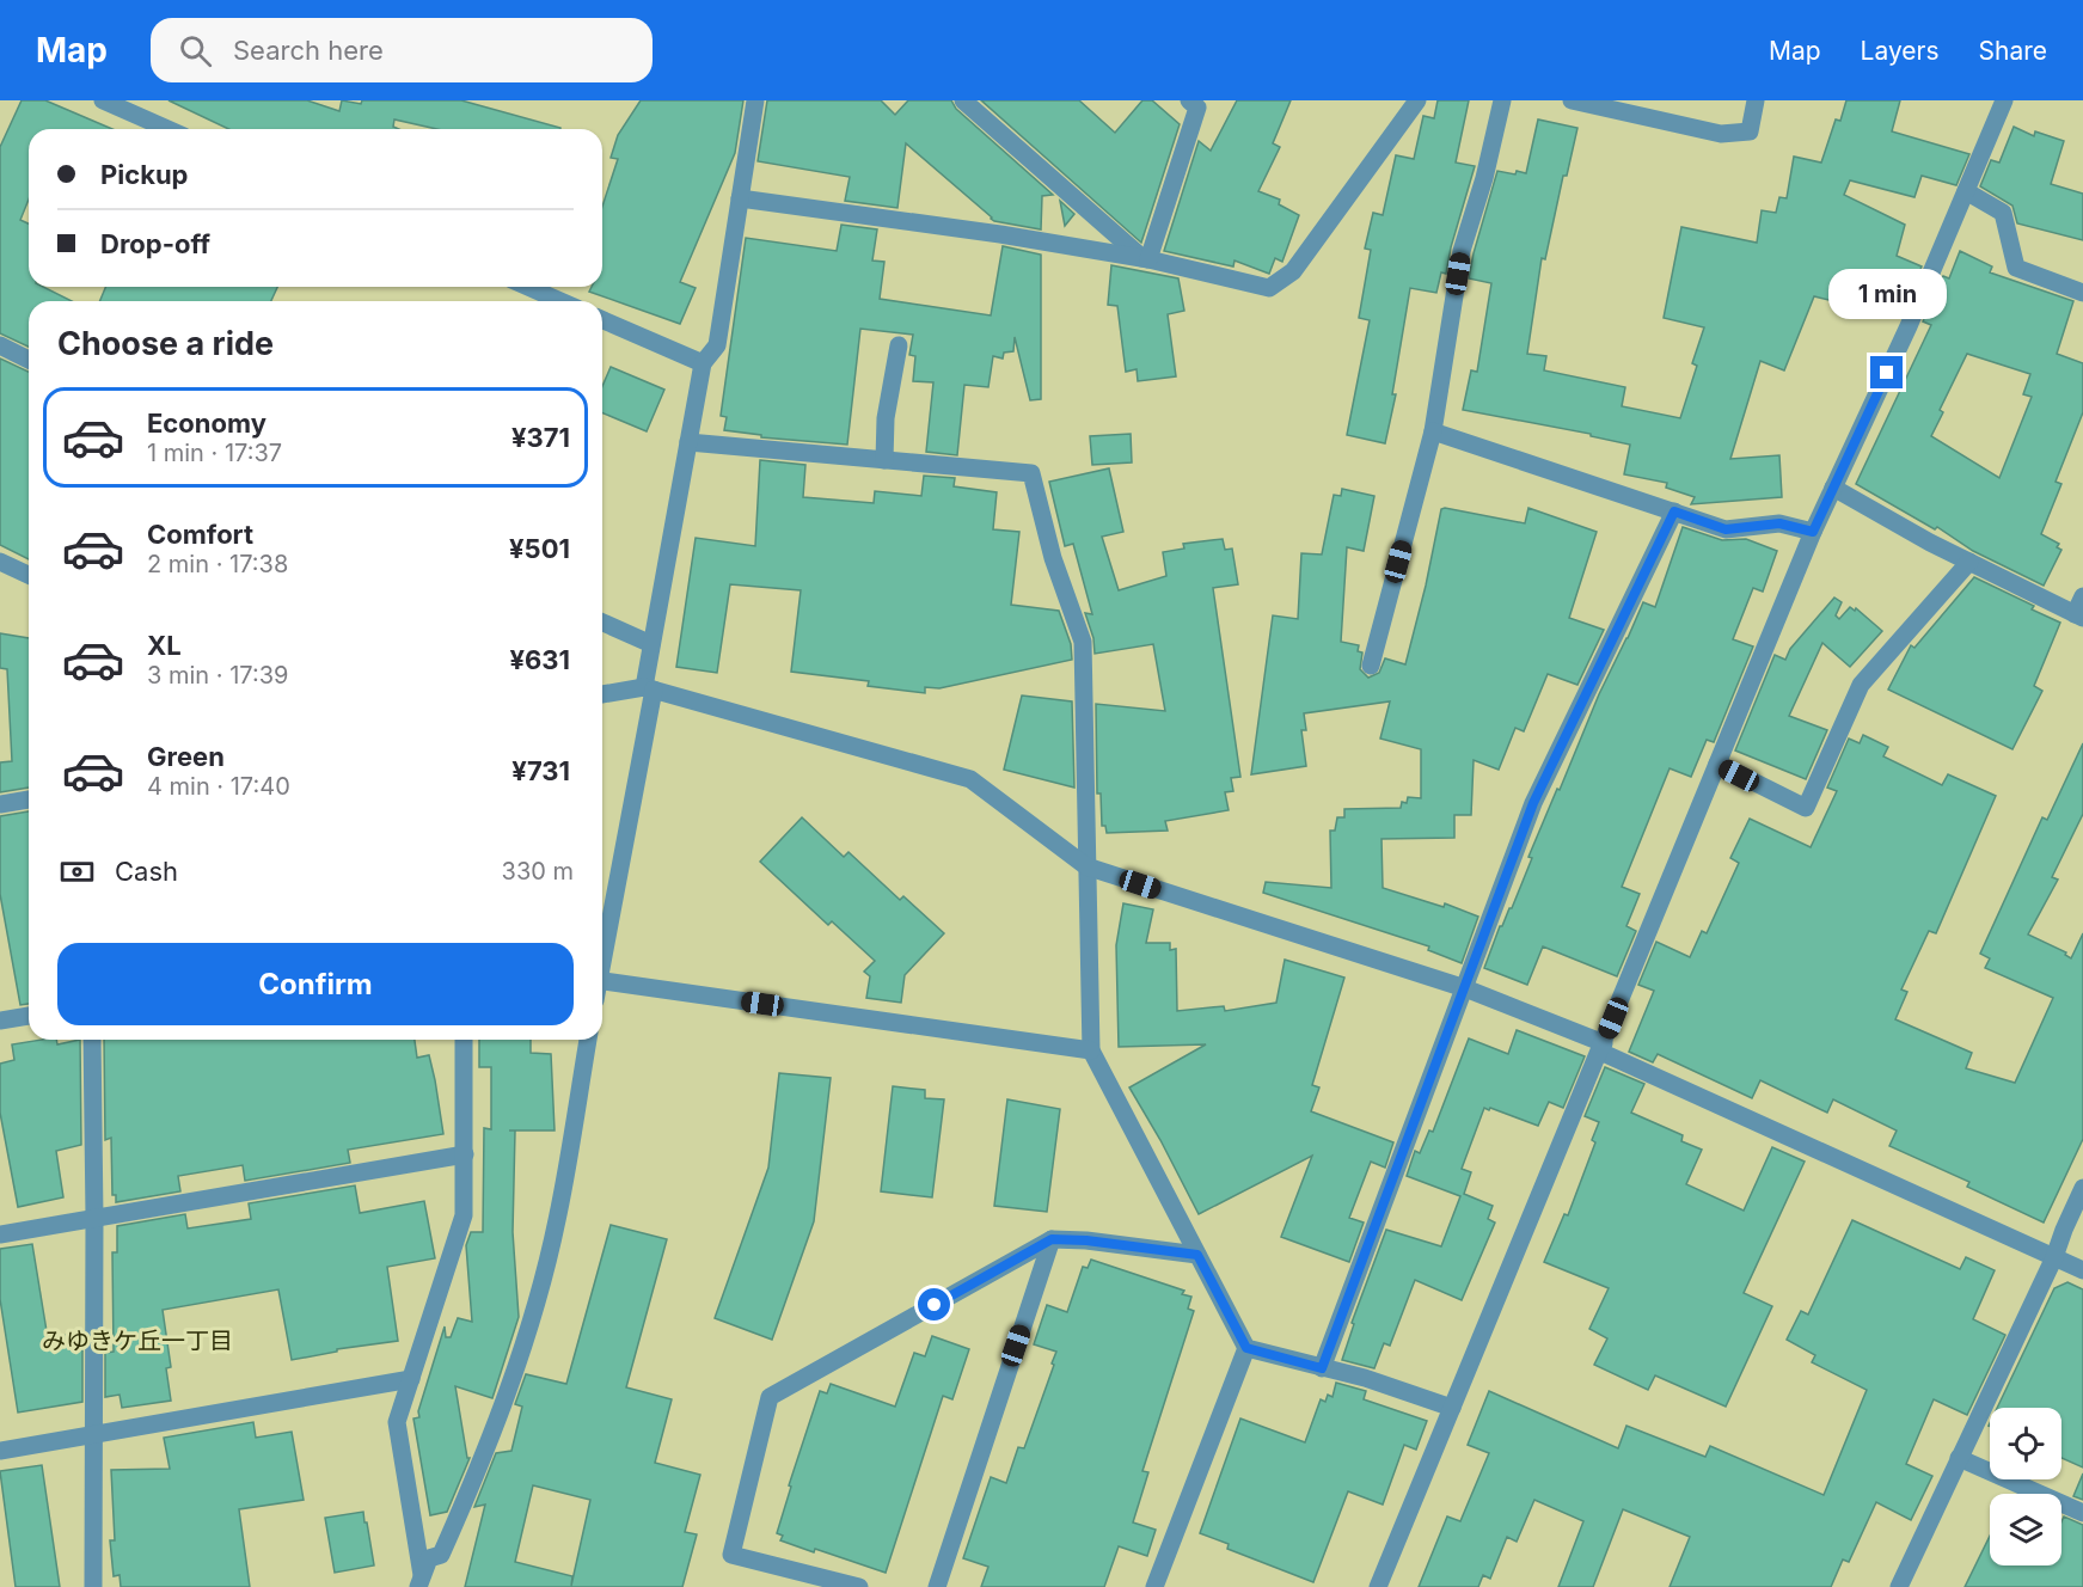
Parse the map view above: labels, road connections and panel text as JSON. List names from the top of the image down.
{
  "districts": ["みゆきケ丘一丁目"],
  "page": {
    "header": "Map",
    "search": "Search here",
    "nav": ["Map", "Layers", "Share"],
    "banner": ["Pickup", "Drop-off"],
    "bubble": "1 min",
    "heading": "Choose a ride",
    "list": [
      {
        "name": "Economy",
        "note": "1 min · 17:37",
        "value": "¥371"
      },
      {
        "name": "Comfort",
        "note": "2 min · 17:38",
        "value": "¥501"
      },
      {
        "name": "XL",
        "note": "3 min · 17:39",
        "value": "¥631"
      },
      {
        "name": "Green",
        "note": "4 min · 17:40",
        "value": "¥731"
      }
    ],
    "pay": ["Cash", "330 m"],
    "buttons": "Confirm"
  }
}
